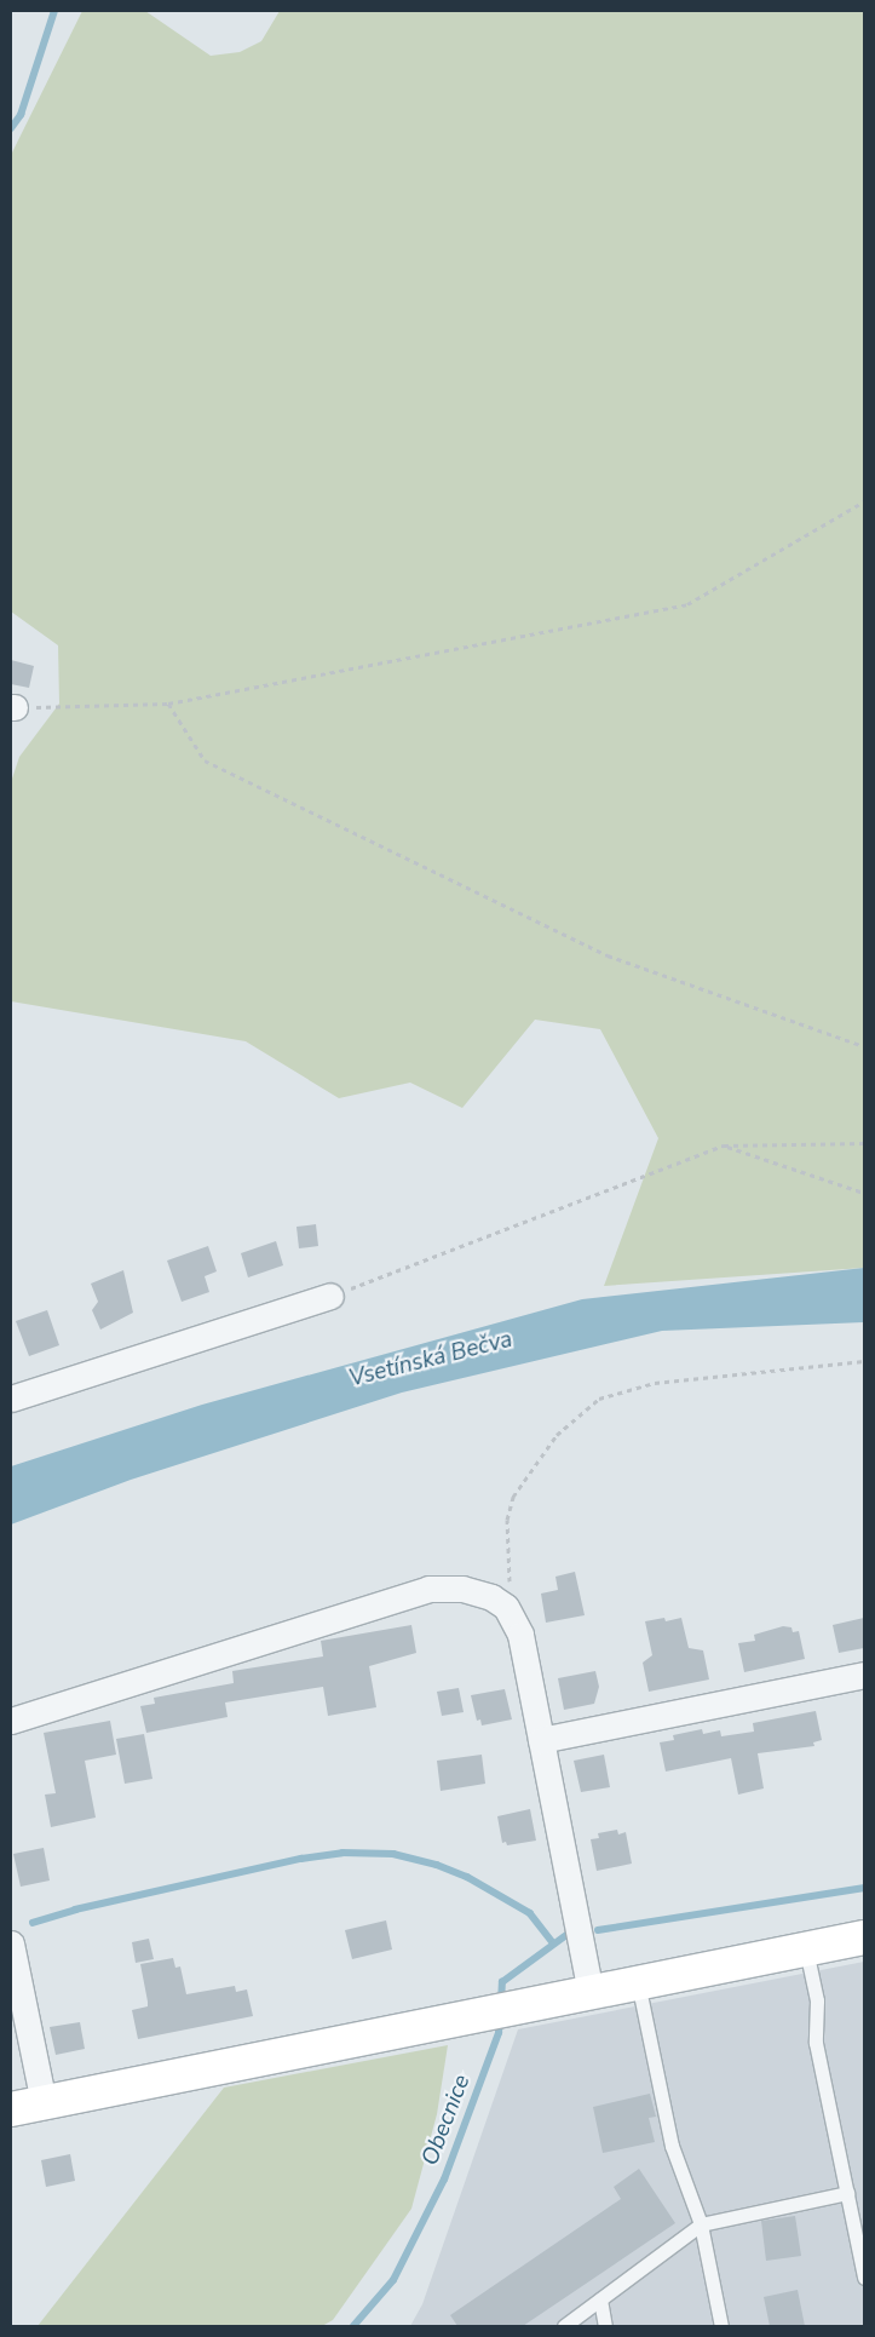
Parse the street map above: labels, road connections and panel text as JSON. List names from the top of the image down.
{
  "water": ["Vsetínská Bečva", "Obecnice"]
}
